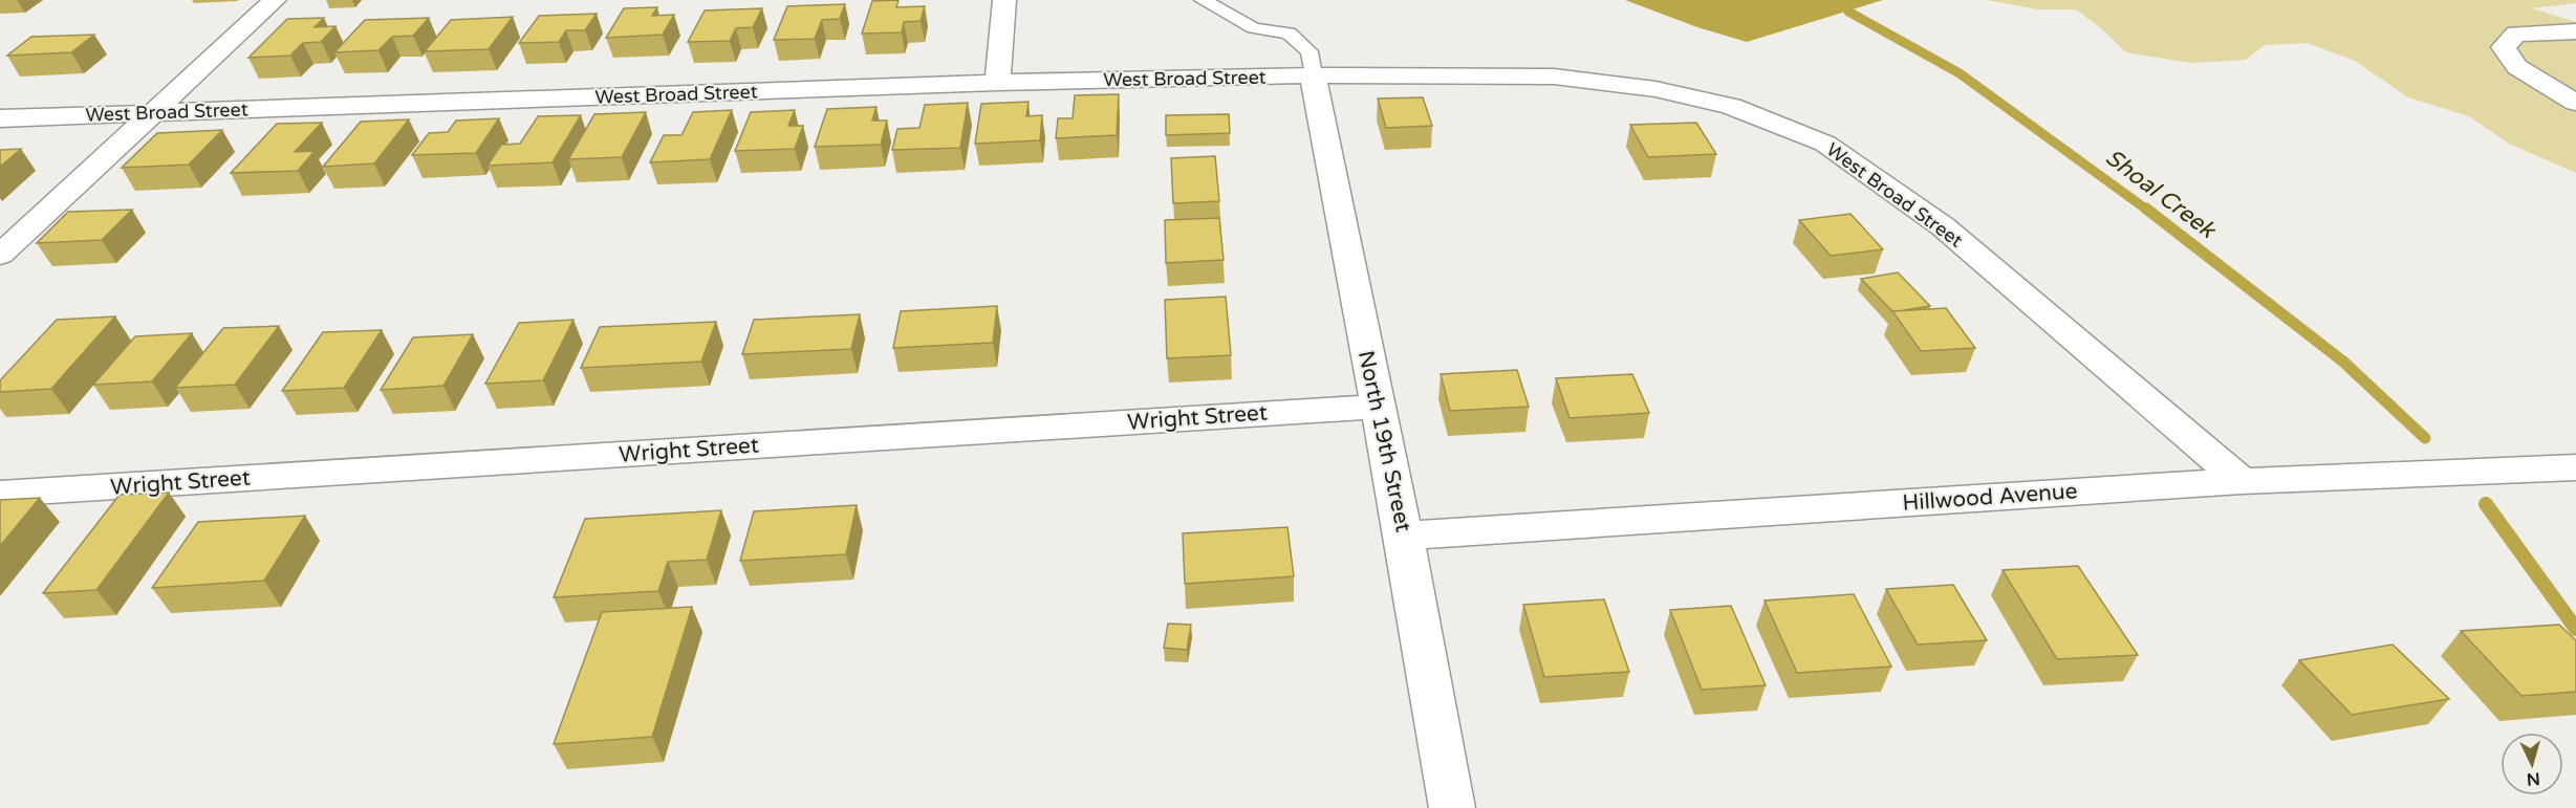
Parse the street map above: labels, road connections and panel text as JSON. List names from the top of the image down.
{
  "streets": {
    "street": [
      "West Broad Street",
      "Wright Street",
      "North 19th Street",
      "Hillwood Avenue"
    ]
  },
  "crossings": [
    ["West Broad Street", "North 19th Street"],
    ["West Broad Street", "Hillwood Avenue"],
    ["Wright Street", "North 19th Street"],
    ["North 19th Street", "Hillwood Avenue"]
  ],
  "water": ["Shoal Creek"],
  "north": "bottom"
}
